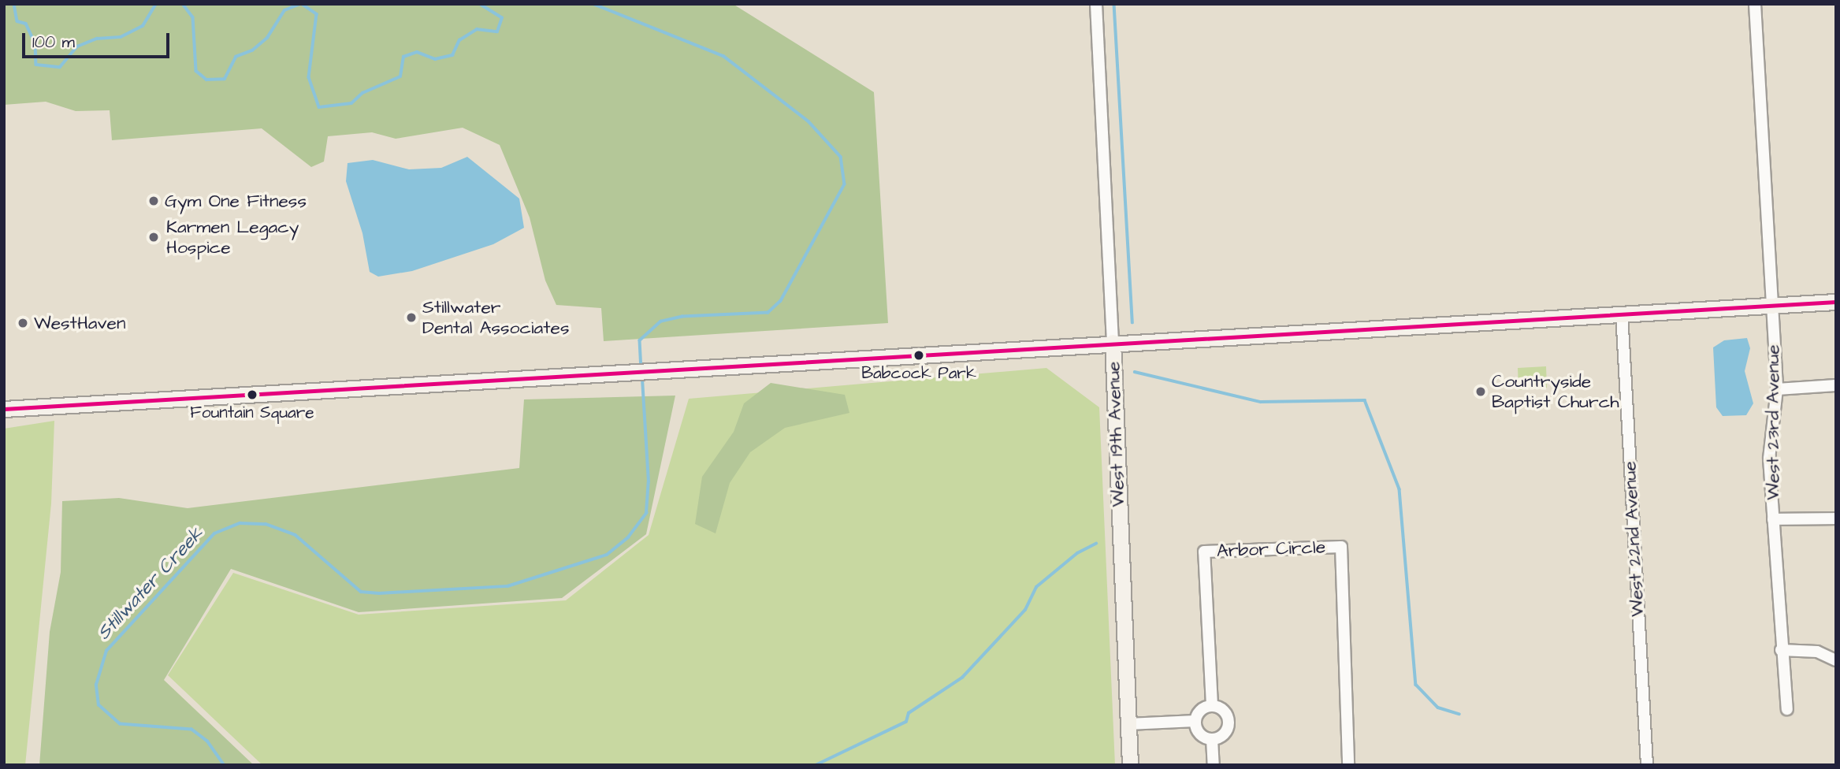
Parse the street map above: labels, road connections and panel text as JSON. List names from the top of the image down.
{
  "streets": {
    "street": [
      "West 23rd Avenue",
      "West 19th Avenue",
      "West 22nd Avenue",
      "Arbor Circle"
    ]
  },
  "water": ["Stillwater Creek"],
  "places": [
    "Gym One Fitness",
    "Karmen Legacy Hospice",
    "Stillwater Dental Associates",
    "WestHaven",
    "Babcock Park",
    "Countryside Baptist Church",
    "Fountain Square"
  ],
  "scale_bar": "100 m"
}
